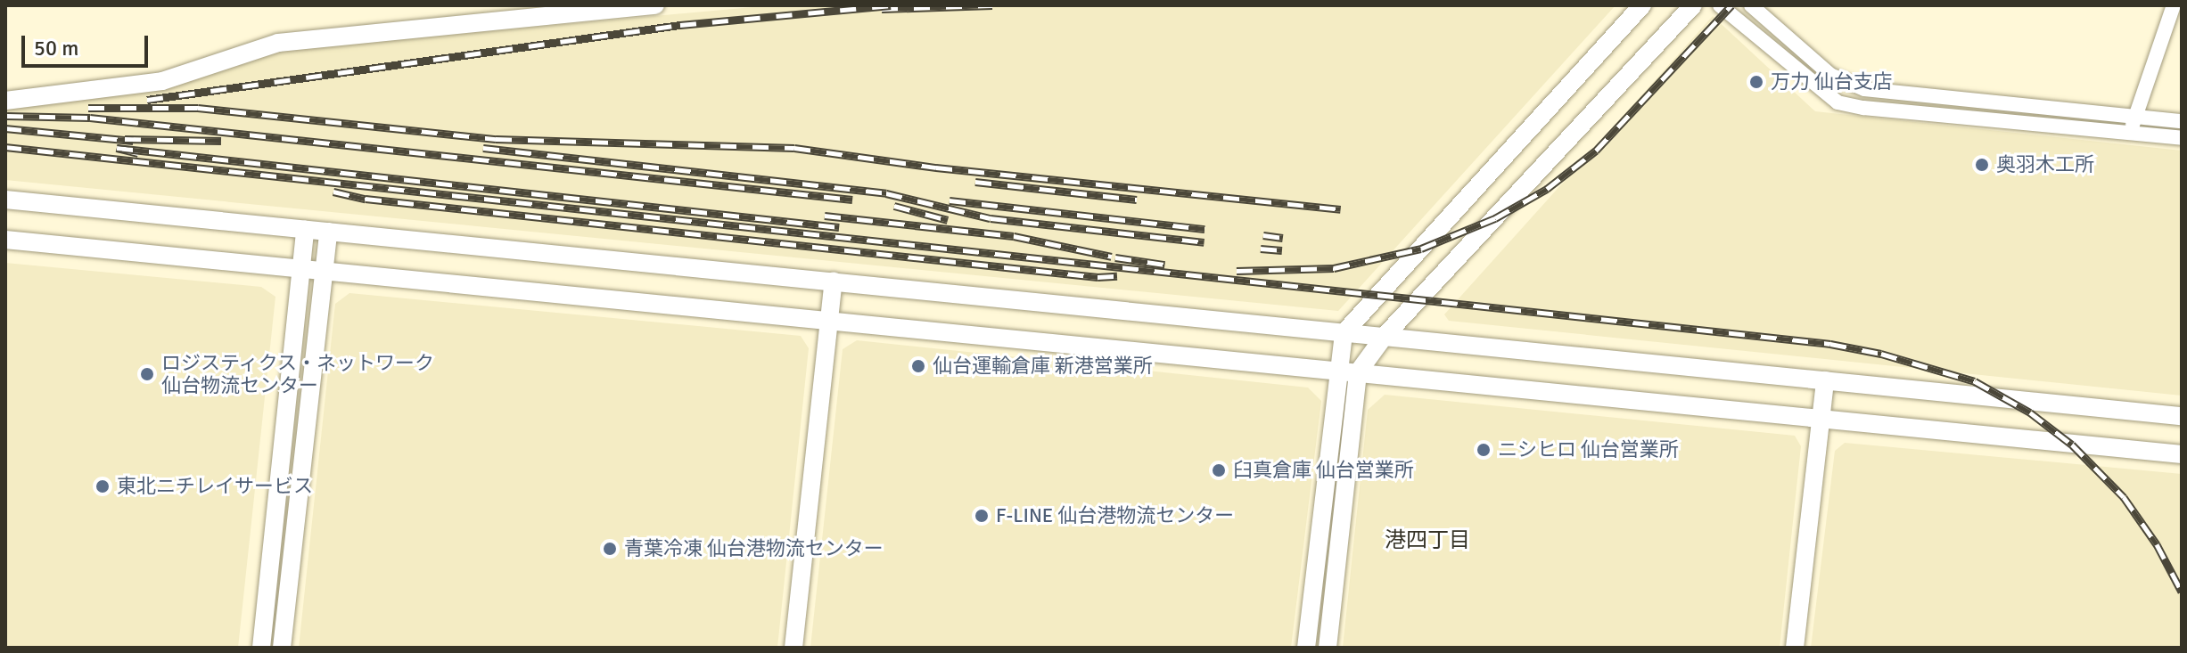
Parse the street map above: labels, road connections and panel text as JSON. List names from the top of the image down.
{
  "districts": ["港四丁目"],
  "places": [
    "万力 仙台支店",
    "奥羽木工所",
    "仙台運輸倉庫 新港営業所",
    "ロジスティクス・ネットワーク 仙台物流センター",
    "ニシヒロ 仙台営業所",
    "臼真倉庫 仙台営業所",
    "東北ニチレイサービス",
    "F-LINE 仙台港物流センター",
    "青葉冷凍 仙台港物流センター"
  ],
  "scale_bar": "50 m"
}
